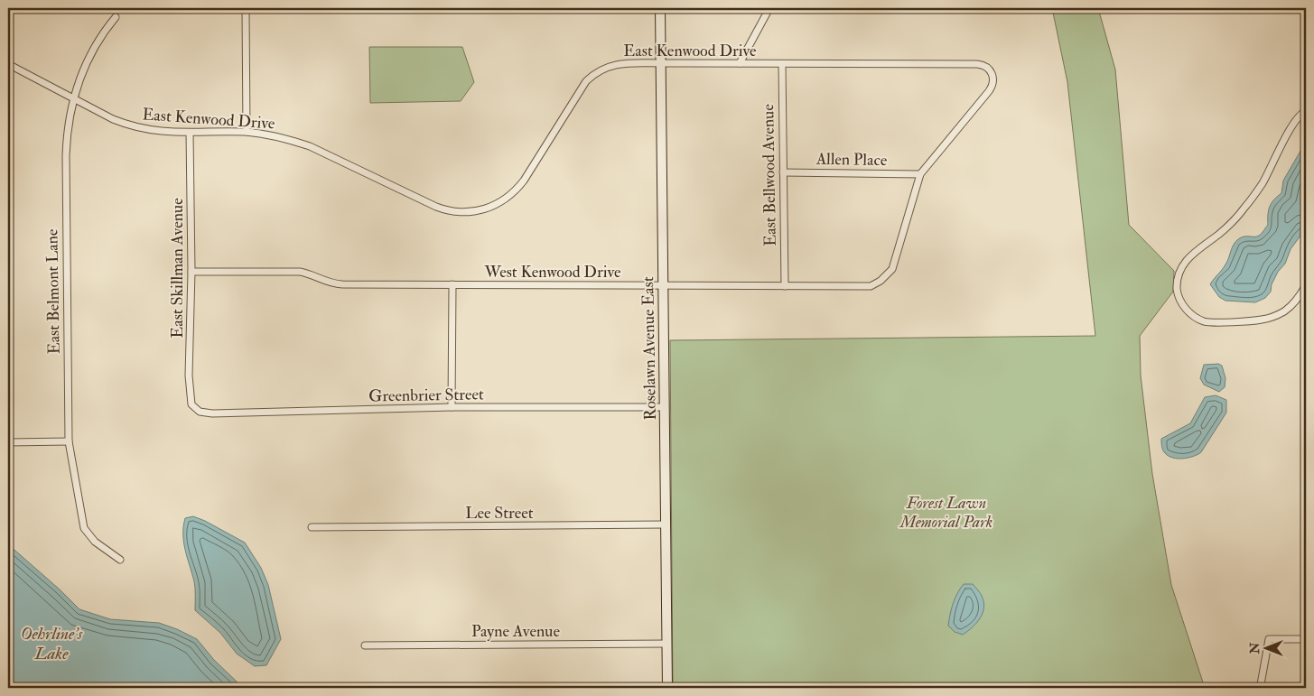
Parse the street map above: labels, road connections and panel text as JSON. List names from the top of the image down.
{
  "streets": {
    "street": [
      "East Kenwood Drive",
      "Allen Place",
      "East Bellwood Avenue",
      "East Skillman Avenue",
      "West Kenwood Drive",
      "East Belmont Lane",
      "Roselawn Avenue East",
      "Greenbrier Street",
      "Lee Street",
      "Payne Avenue"
    ]
  },
  "crossings": [
    ["East Kenwood Drive", "Allen Place"],
    ["East Kenwood Drive", "East Bellwood Avenue"],
    ["East Kenwood Drive", "East Skillman Avenue"],
    ["East Kenwood Drive", "West Kenwood Drive"],
    ["East Kenwood Drive", "East Belmont Lane"],
    ["East Kenwood Drive", "Roselawn Avenue East"],
    ["Allen Place", "East Bellwood Avenue"],
    ["Allen Place", "West Kenwood Drive"],
    ["East Bellwood Avenue", "West Kenwood Drive"],
    ["East Skillman Avenue", "West Kenwood Drive"],
    ["East Skillman Avenue", "Greenbrier Street"],
    ["West Kenwood Drive", "Roselawn Avenue East"],
    ["Roselawn Avenue East", "Greenbrier Street"],
    ["Roselawn Avenue East", "Lee Street"],
    ["Roselawn Avenue East", "Payne Avenue"]
  ],
  "water": ["Oehrline's Lake"],
  "parks": ["Forest Lawn Memorial Park"],
  "north": "left"
}
